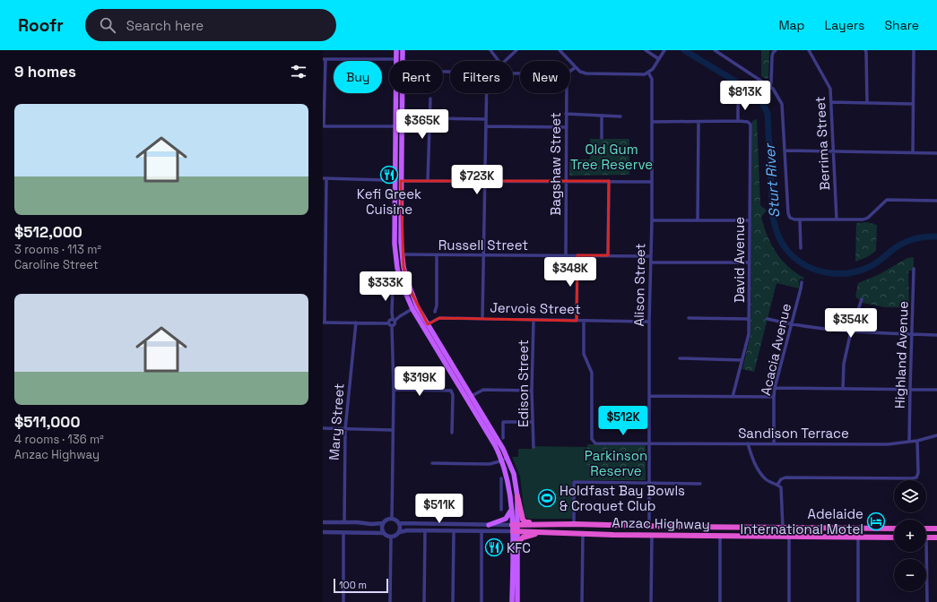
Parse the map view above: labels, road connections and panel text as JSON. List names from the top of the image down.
{
  "streets": {
    "highway": ["Anzac Highway"],
    "street": [
      "Berrima Street",
      "Bagshaw Street",
      "Russell Street",
      "David Avenue",
      "Alison Street",
      "Jervois Street",
      "Acacia Avenue",
      "Highland Avenue",
      "Edison Street",
      "Mary Street",
      "Sandison Terrace"
    ]
  },
  "crossings": [
    ["Bagshaw Street", "Russell Street"],
    ["Russell Street", "Alison Street"],
    ["Alison Street", "Jervois Street"],
    ["Alison Street", "Sandison Terrace"],
    ["Alison Street", "Anzac Highway"],
    ["Jervois Street", "Edison Street"],
    ["Jervois Street", "Sandison Terrace"],
    ["Acacia Avenue", "Sandison Terrace"],
    ["Highland Avenue", "Sandison Terrace"]
  ],
  "water": ["Sturt River"],
  "parks": ["Old Gum Tree Reserve", "Parkinson Reserve"],
  "places": {
    "restaurant": ["Kefi Greek Cuisine", "KFC"],
    "sports": ["Holdfast Bay Bowls & Croquet Club"],
    "hotel": ["Adelaide International Motel"]
  },
  "scale_bar": "100 m",
  "page": {
    "header": "Roofr",
    "search": "Search here",
    "nav": ["Map", "Layers", "Share"],
    "heading": "9 homes",
    "chip": [
      "Buy",
      "Rent",
      "Filters",
      "New"
    ],
    "price": [
      "$813K",
      "$365K",
      "$723K",
      "$348K",
      "$333K",
      "$354K",
      "$319K",
      "$512K",
      "$511K"
    ],
    "list": [
      {
        "name": "$512,000",
        "note": "3 rooms · 113 m² · Caroline Street"
      },
      {
        "name": "$511,000",
        "note": "4 rooms · 136 m² · Anzac Highway"
      }
    ],
    "map_buttons": ["+", "−"],
    "scale": "100 m"
  }
}
